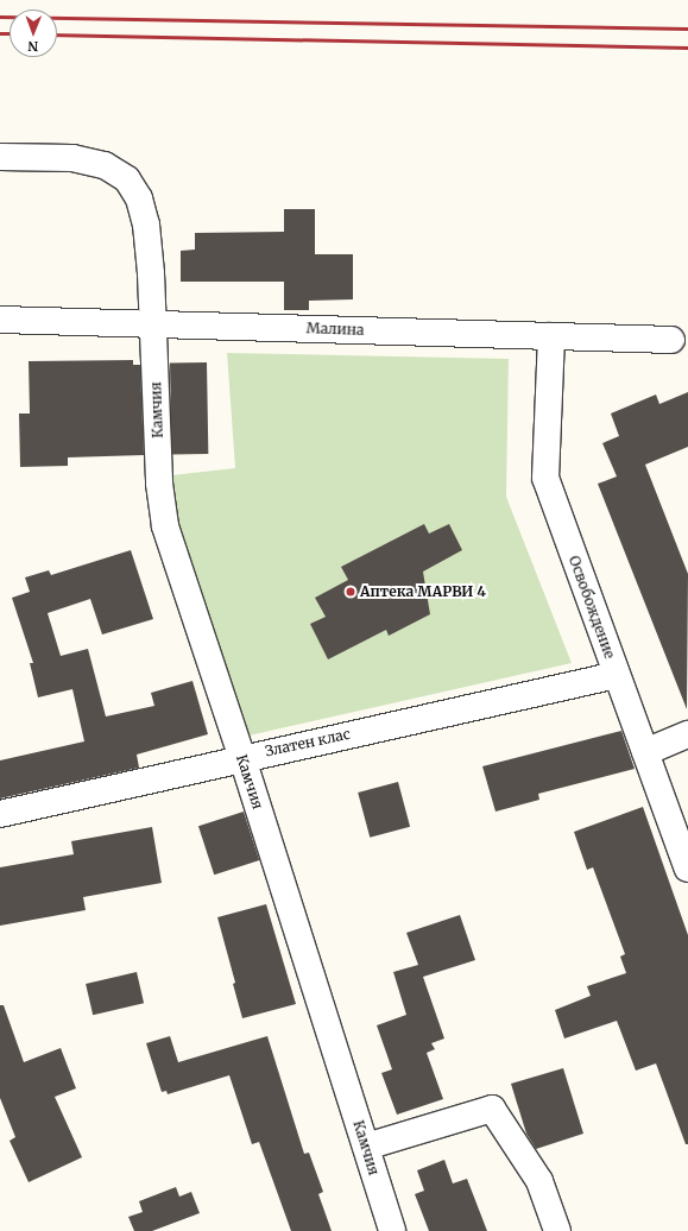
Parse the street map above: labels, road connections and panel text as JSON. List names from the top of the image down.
{
  "streets": {
    "street": [
      "Малина",
      "Камчия",
      "Освобождение",
      "Златен клас"
    ]
  },
  "crossings": [
    ["Малина", "Камчия"],
    ["Малина", "Освобождение"],
    ["Камчия", "Златен клас"],
    ["Освобождение", "Златен клас"]
  ],
  "places": ["Аптека МАРВИ 4"],
  "north": "bottom"
}
